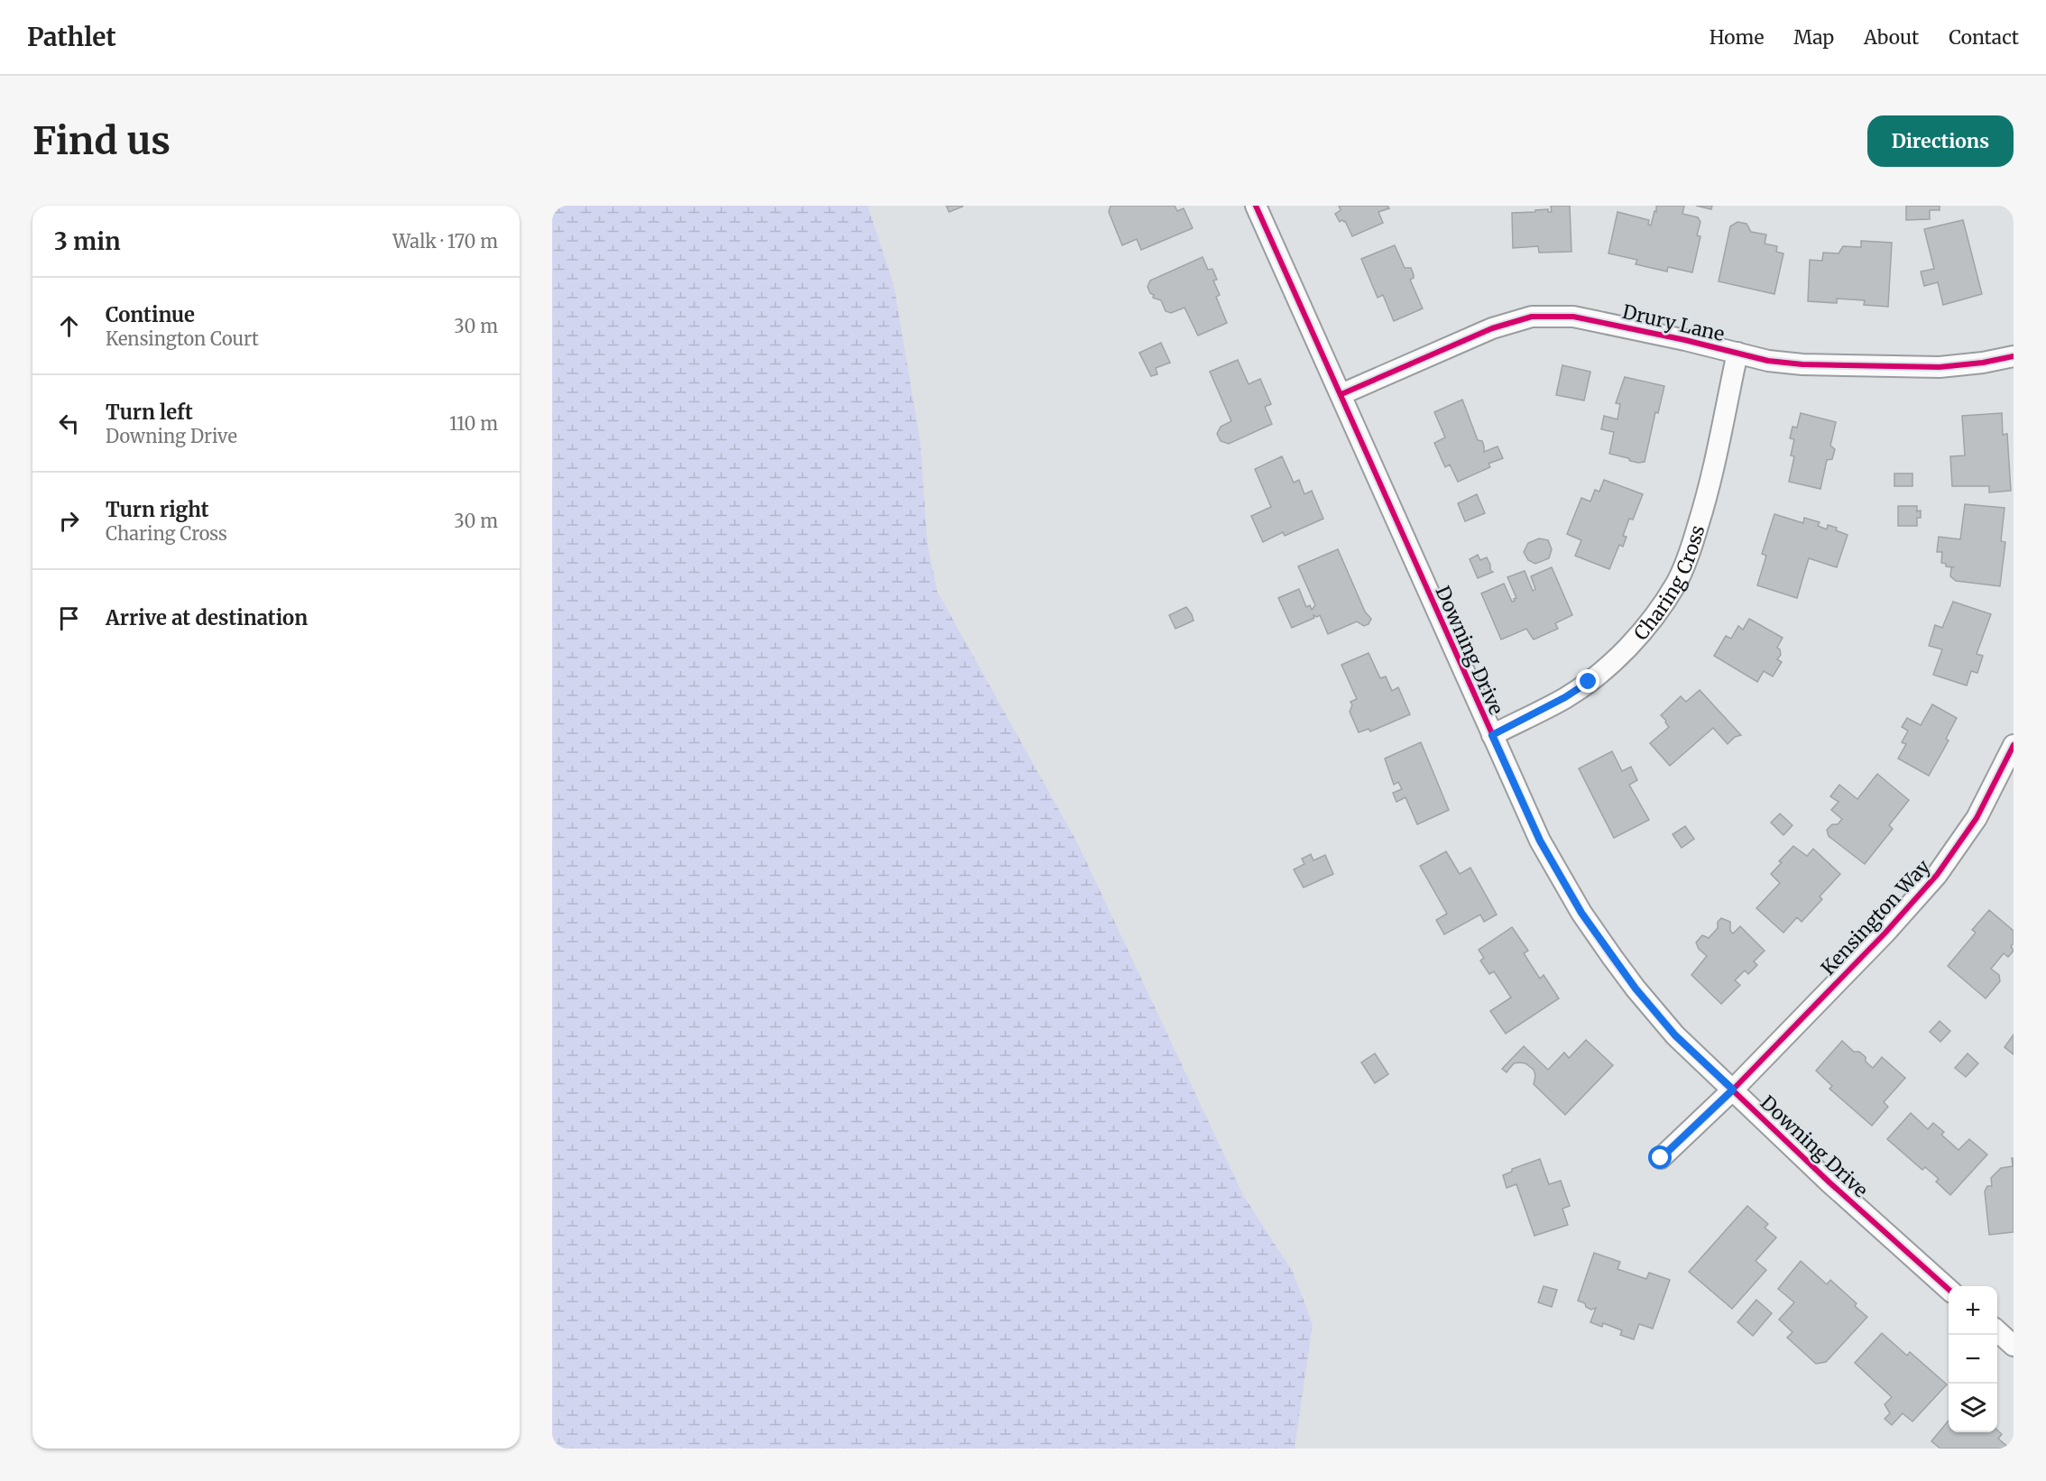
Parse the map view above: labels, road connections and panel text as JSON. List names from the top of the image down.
{
  "streets": {
    "street": [
      "Drury Lane",
      "Charing Cross",
      "Downing Drive",
      "Kensington Way"
    ]
  },
  "crossings": [
    ["Drury Lane", "Charing Cross"],
    ["Drury Lane", "Downing Drive"],
    ["Charing Cross", "Downing Drive"],
    ["Downing Drive", "Kensington Way"]
  ],
  "page": {
    "header": "Pathlet",
    "nav": [
      "Home",
      "Map",
      "About",
      "Contact"
    ],
    "buttons": "Directions",
    "title": "Find us",
    "heading": ["3 min", "Walk · 170 m"],
    "list": [
      ["Continue", "Kensington Court", "30 m"],
      ["Turn left", "Downing Drive", "110 m"],
      ["Turn right", "Charing Cross", "30 m"],
      "Arrive at destination"
    ],
    "map_buttons": ["+", "−"]
  }
}
